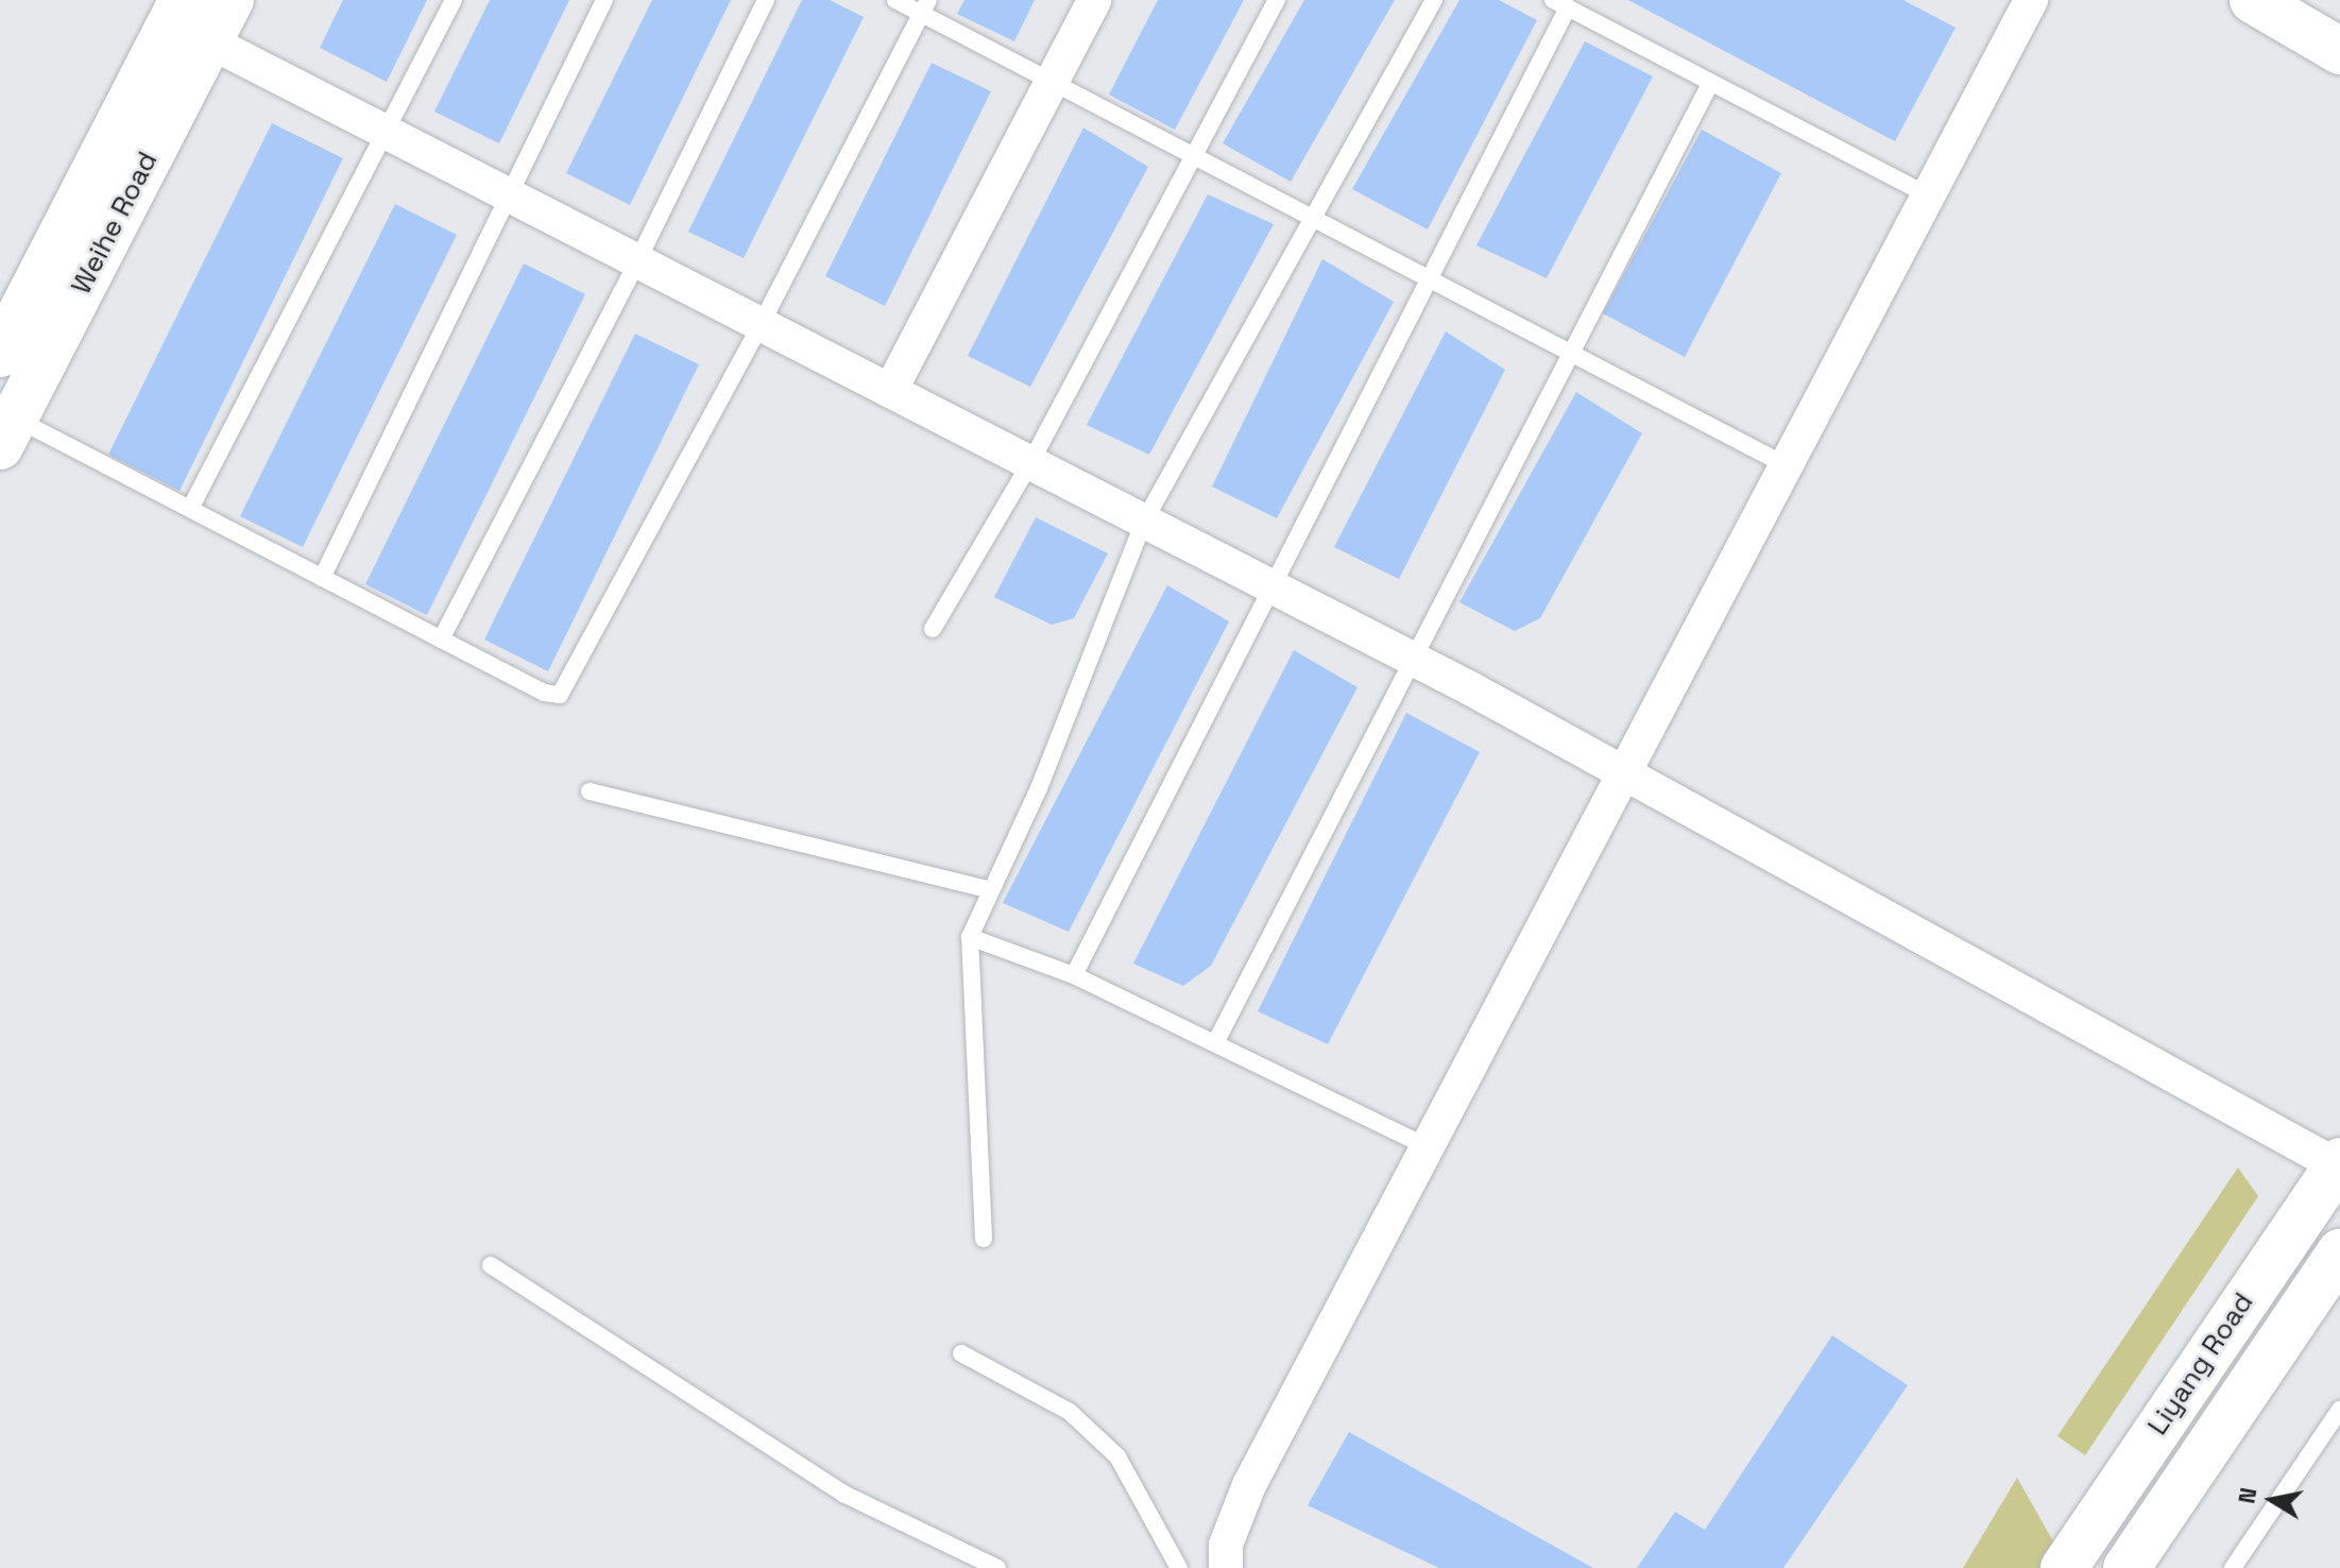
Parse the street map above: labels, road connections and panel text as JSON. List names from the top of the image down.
{
  "streets": {
    "main road": ["Weihe Road", "Liyang Road"]
  },
  "north": "left"
}
